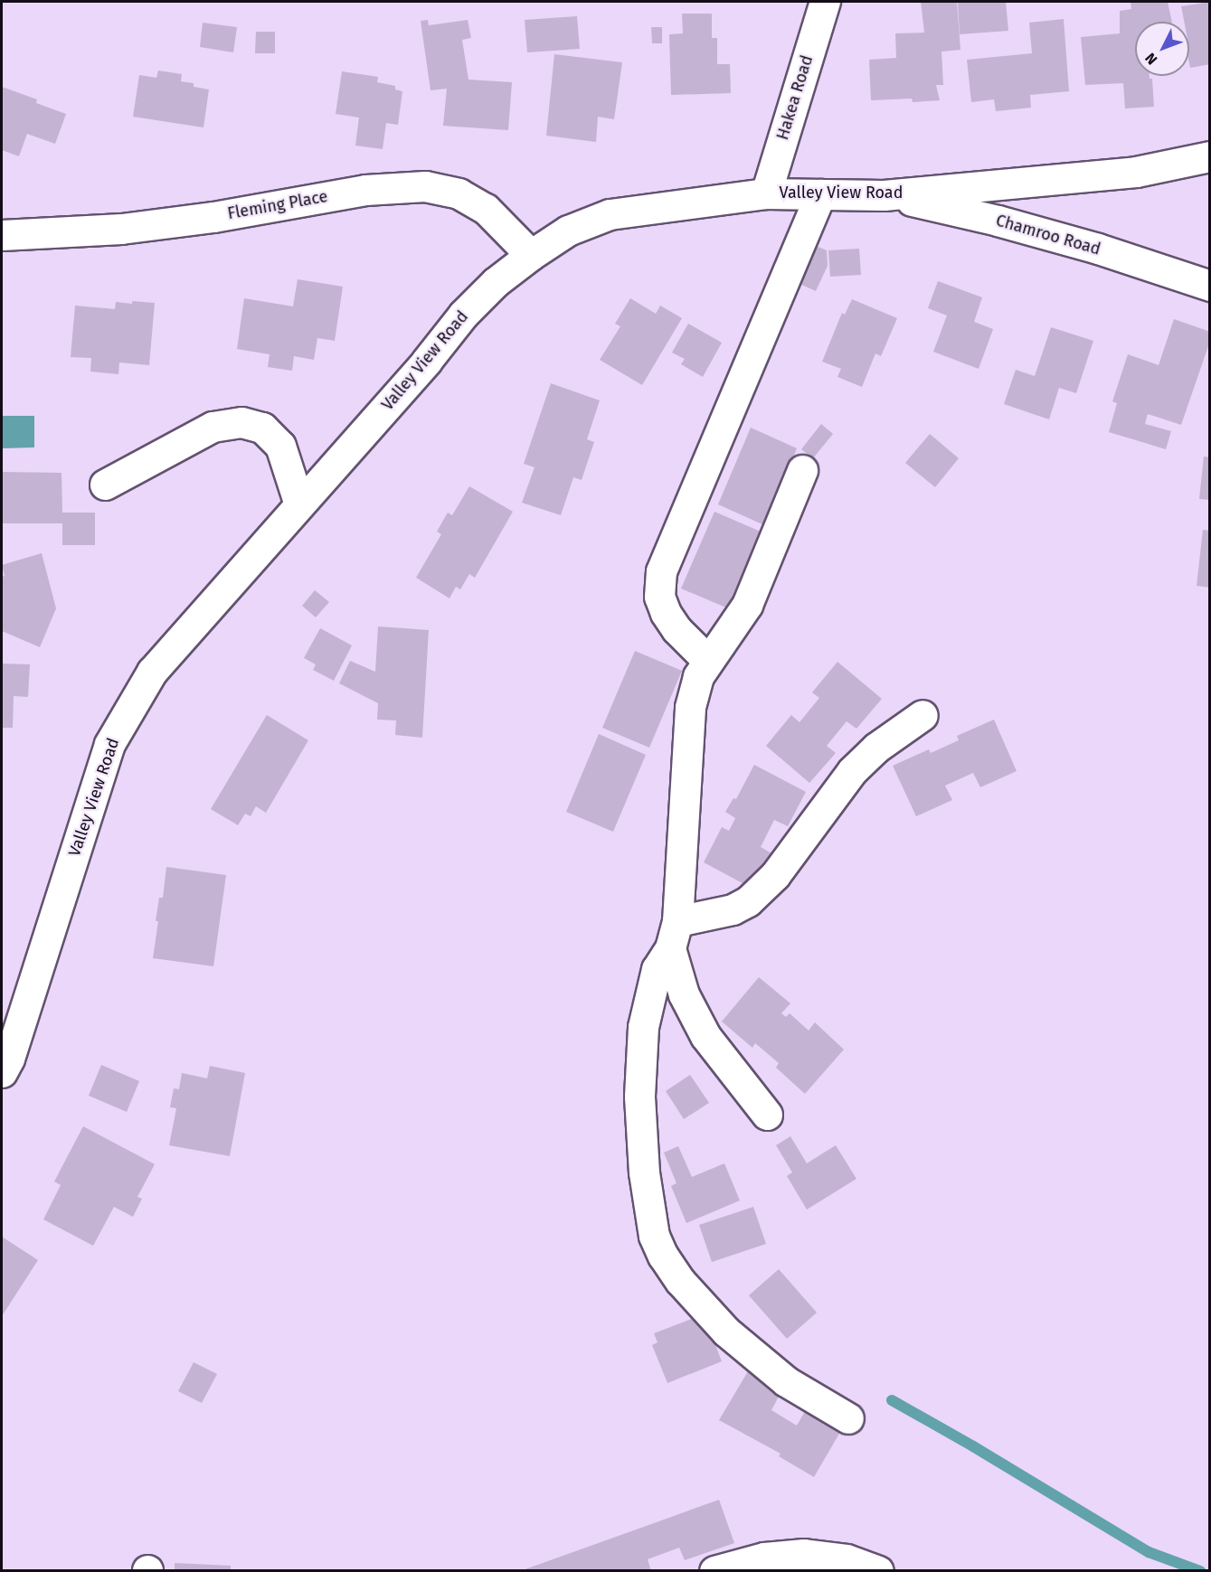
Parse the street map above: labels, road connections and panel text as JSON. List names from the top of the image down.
{
  "streets": {
    "street": [
      "Hakea Road",
      "Valley View Road",
      "Fleming Place",
      "Chamroo Road"
    ]
  },
  "crossings": [
    ["Hakea Road", "Valley View Road"],
    ["Valley View Road", "Fleming Place"],
    ["Valley View Road", "Chamroo Road"]
  ],
  "north": "bottom left"
}
